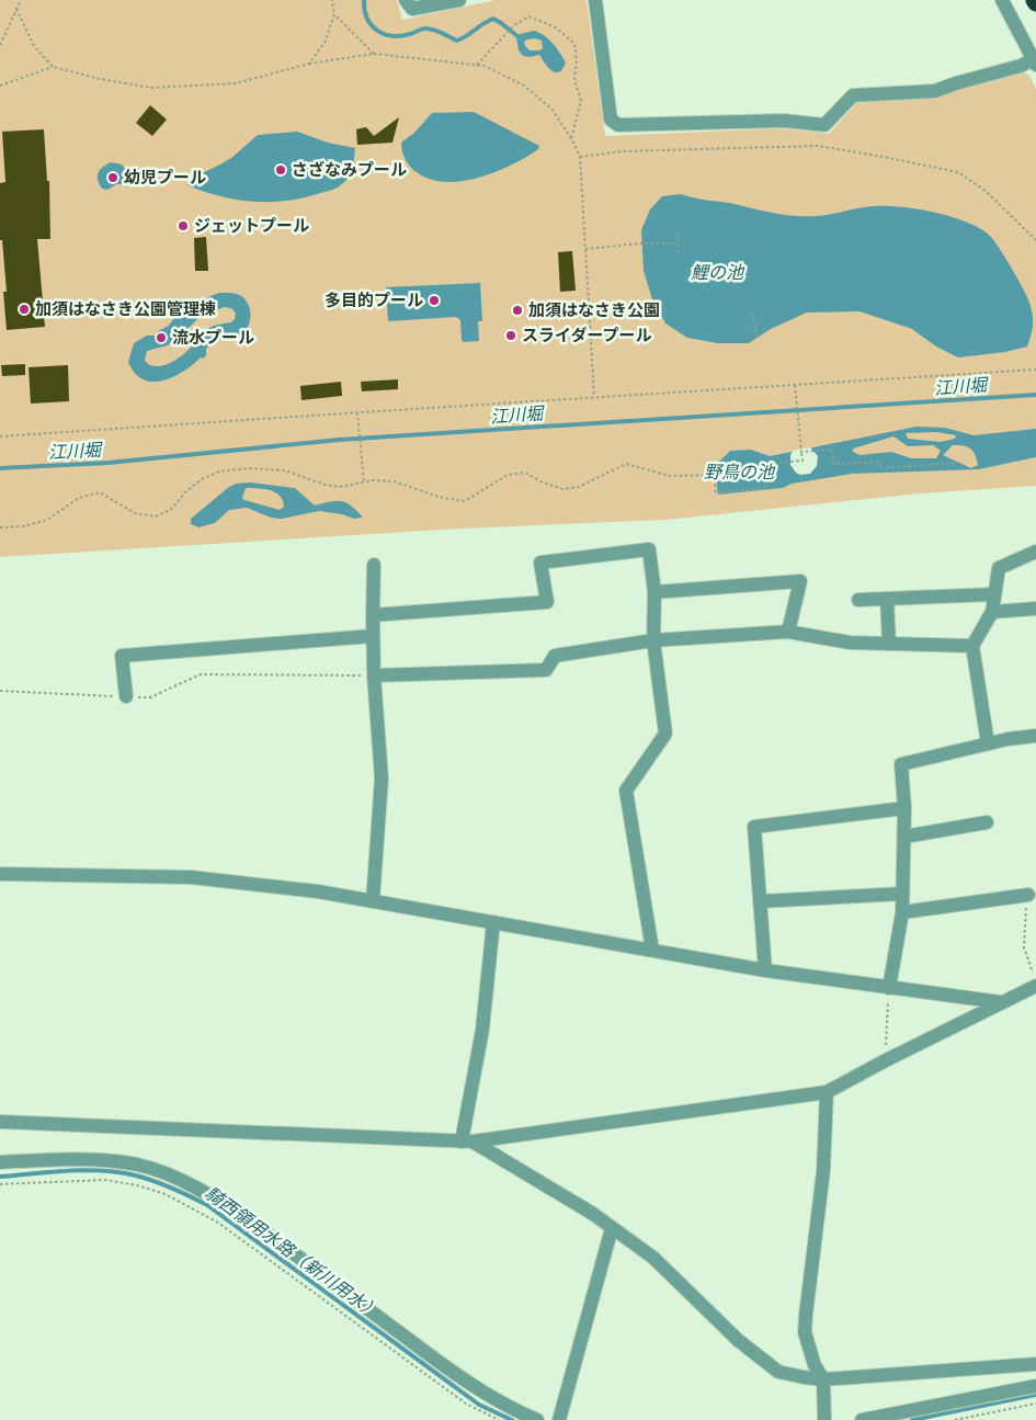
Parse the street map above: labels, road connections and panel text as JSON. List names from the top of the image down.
{
  "water": [
    "鯉の池",
    "江川堀",
    "野鳥の池",
    "騎西領用水路（新川用水）"
  ],
  "places": [
    "さざなみプール",
    "幼児プール",
    "ジェットプール",
    "多目的プール",
    "加須はなさき公園管理棟",
    "加須はなさき公園",
    "スライダープール",
    "流水プール"
  ]
}
